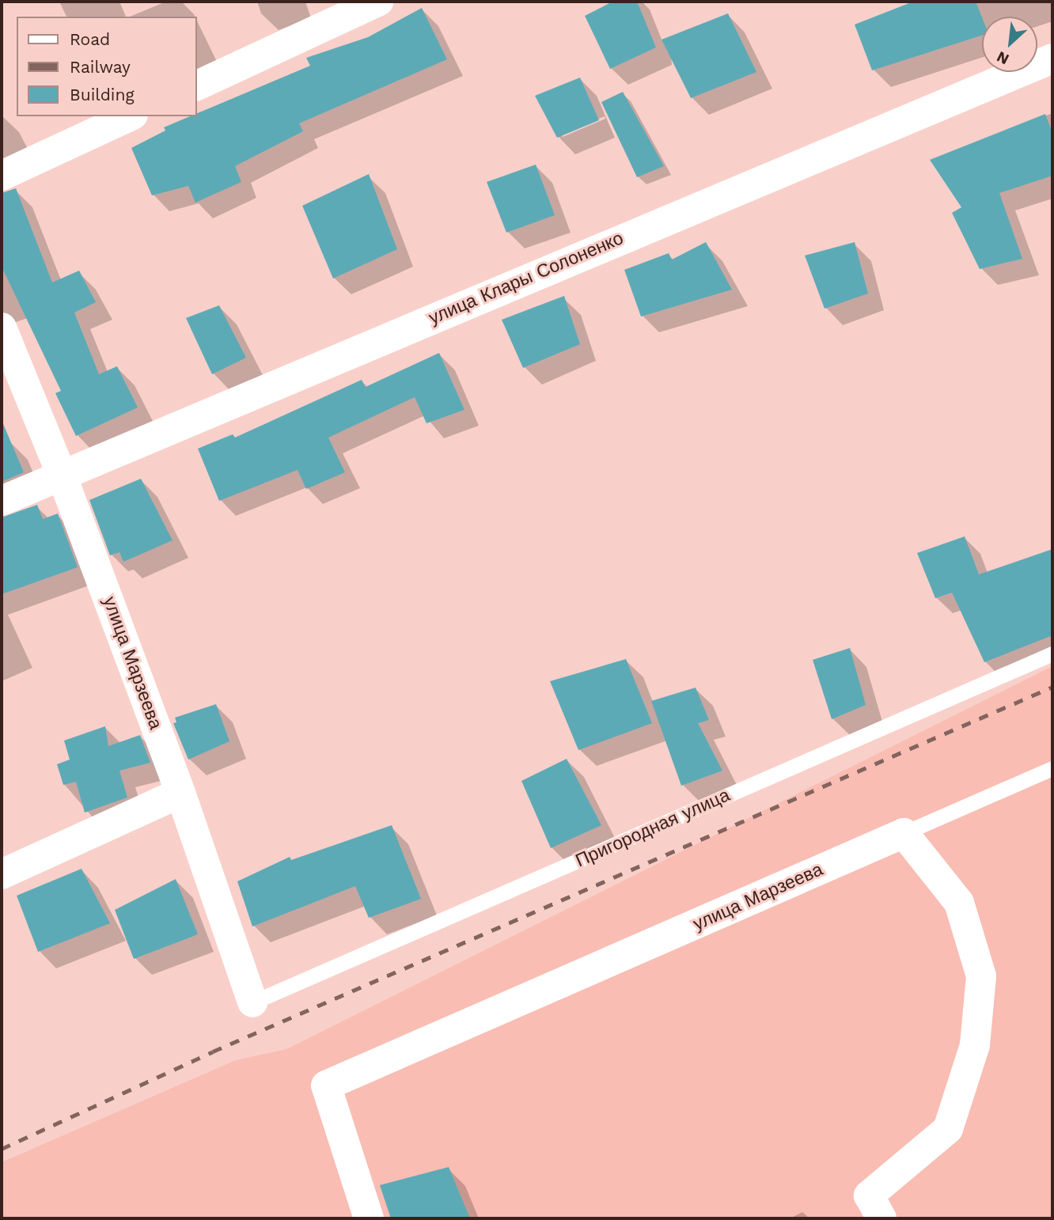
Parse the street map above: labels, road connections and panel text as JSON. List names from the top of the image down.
{
  "streets": {
    "street": ["улица Клары Солоненко", "улица Марзеева"],
    "lane": ["Пригородная улица"]
  },
  "crossings": [
    ["улица Клары Солоненко", "улица Марзеева"],
    ["улица Марзеева", "Пригородная улица"]
  ],
  "legend": ["Road", "Railway", "Building"],
  "north": "bottom left"
}
